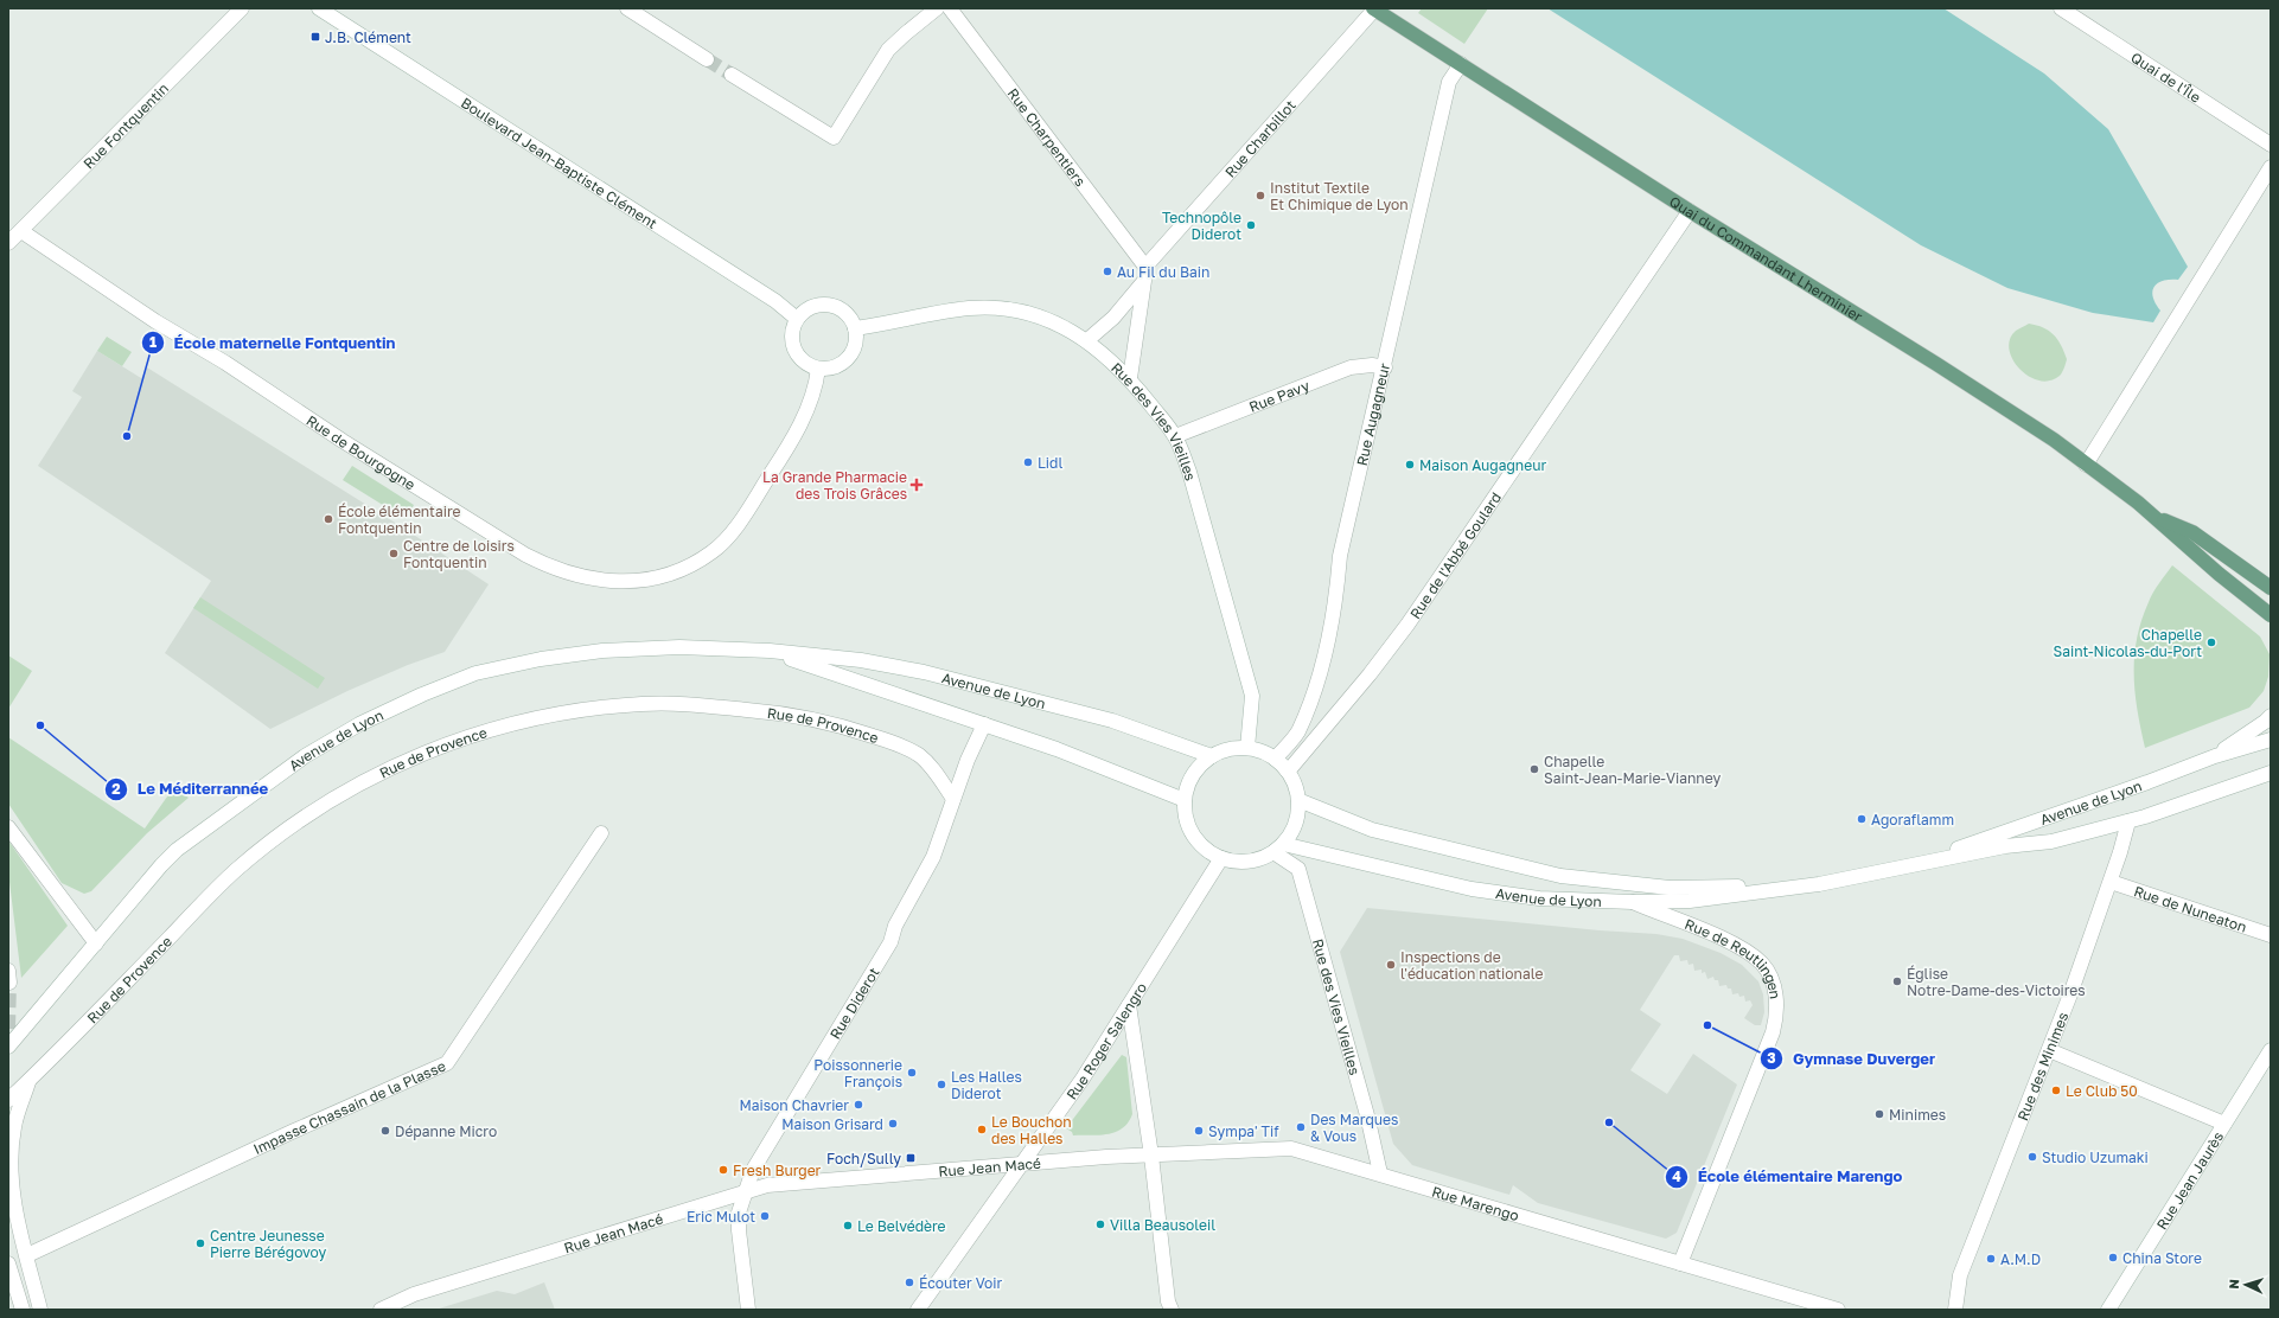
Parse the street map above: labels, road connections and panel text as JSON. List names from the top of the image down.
{
  "streets": {
    "main road": ["Quai du Commandant Lherminier"],
    "street": [
      "Quai de l'Île",
      "Rue Fontquentin",
      "Rue Charpentiers",
      "Rue Charbillot",
      "Boulevard Jean-Baptiste Clément",
      "Rue Pavy",
      "Rue Augagneur",
      "Rue des Vies Vieilles",
      "Rue de Bourgogne",
      "Rue de l'Abbé Goulard",
      "Avenue de Lyon",
      "Rue de Provence",
      "Rue de Nuneaton",
      "Rue de Reutlingen",
      "Rue Diderot",
      "Rue Roger Salengro",
      "Rue des Minimes",
      "Impasse Chassain de la Plasse",
      "Rue Jean Macé",
      "Rue Jean Jaurès",
      "Rue Marengo"
    ]
  },
  "crossings": [
    ["Rue Fontquentin", "Rue de Bourgogne"],
    ["Rue Charpentiers", "Rue Charbillot"],
    ["Rue Charbillot", "Quai du Commandant Lherminier"],
    ["Boulevard Jean-Baptiste Clément", "Rue des Vies Vieilles"],
    ["Boulevard Jean-Baptiste Clément", "Rue de Bourgogne"],
    ["Quai du Commandant Lherminier", "Rue Augagneur"],
    ["Quai du Commandant Lherminier", "Rue de l'Abbé Goulard"],
    ["Rue Pavy", "Rue Augagneur"],
    ["Rue Pavy", "Rue des Vies Vieilles"],
    ["Rue Augagneur", "Rue des Vies Vieilles"],
    ["Rue Augagneur", "Rue de l'Abbé Goulard"],
    ["Rue Augagneur", "Avenue de Lyon"],
    ["Rue Augagneur", "Rue Roger Salengro"],
    ["Rue des Vies Vieilles", "Rue de Bourgogne"],
    ["Rue des Vies Vieilles", "Rue de l'Abbé Goulard"],
    ["Rue des Vies Vieilles", "Avenue de Lyon"],
    ["Rue des Vies Vieilles", "Rue Roger Salengro"],
    ["Rue des Vies Vieilles", "Rue Marengo"],
    ["Rue de l'Abbé Goulard", "Avenue de Lyon"],
    ["Rue de l'Abbé Goulard", "Rue Roger Salengro"],
    ["Avenue de Lyon", "Rue de Reutlingen"],
    ["Avenue de Lyon", "Rue Diderot"],
    ["Avenue de Lyon", "Rue Roger Salengro"],
    ["Avenue de Lyon", "Rue des Minimes"],
    ["Rue de Provence", "Rue Diderot"],
    ["Rue de Nuneaton", "Rue des Minimes"],
    ["Rue de Reutlingen", "Rue Marengo"],
    ["Rue Diderot", "Rue Jean Macé"],
    ["Rue Roger Salengro", "Rue Jean Macé"],
    ["Rue Jean Macé", "Rue Marengo"]
  ],
  "places": {
    "transit": ["J.B. Clément", "Foch/Sully"],
    "other": [
      "Institut Textile Et Chimique de Lyon",
      "Technopôle Diderot",
      "Au Fil du Bain",
      "École maternelle Fontquentin",
      "Lidl",
      "Maison Augagneur",
      "École élémentaire Fontquentin",
      "Centre de loisirs Fontquentin",
      "Chapelle Saint-Nicolas-du-Port",
      "Le Méditerrannée",
      "Chapelle Saint-Jean-Marie-Vianney",
      "Agoraflamm",
      "Inspections de l'éducation nationale",
      "Église Notre-Dame-des-Victoires",
      "Gymnase Duverger",
      "Poissonnerie François",
      "Les Halles Diderot",
      "Le Club 50",
      "Maison Chavrier",
      "Minimes",
      "École élémentaire Marengo",
      "Maison Grisard",
      "Des Marques & Vous",
      "Le Bouchon des Halles",
      "Dépanne Micro",
      "Sympa' Tif",
      "Studio Uzumaki",
      "Fresh Burger",
      "Eric Mulot",
      "Villa Beausoleil",
      "Le Belvédère",
      "Centre Jeunesse Pierre Bérégovoy",
      "China Store",
      "A.M.D",
      "Écouter Voir"
    ],
    "health": ["La Grande Pharmacie des Trois Grâces"]
  },
  "north": "left"
}
